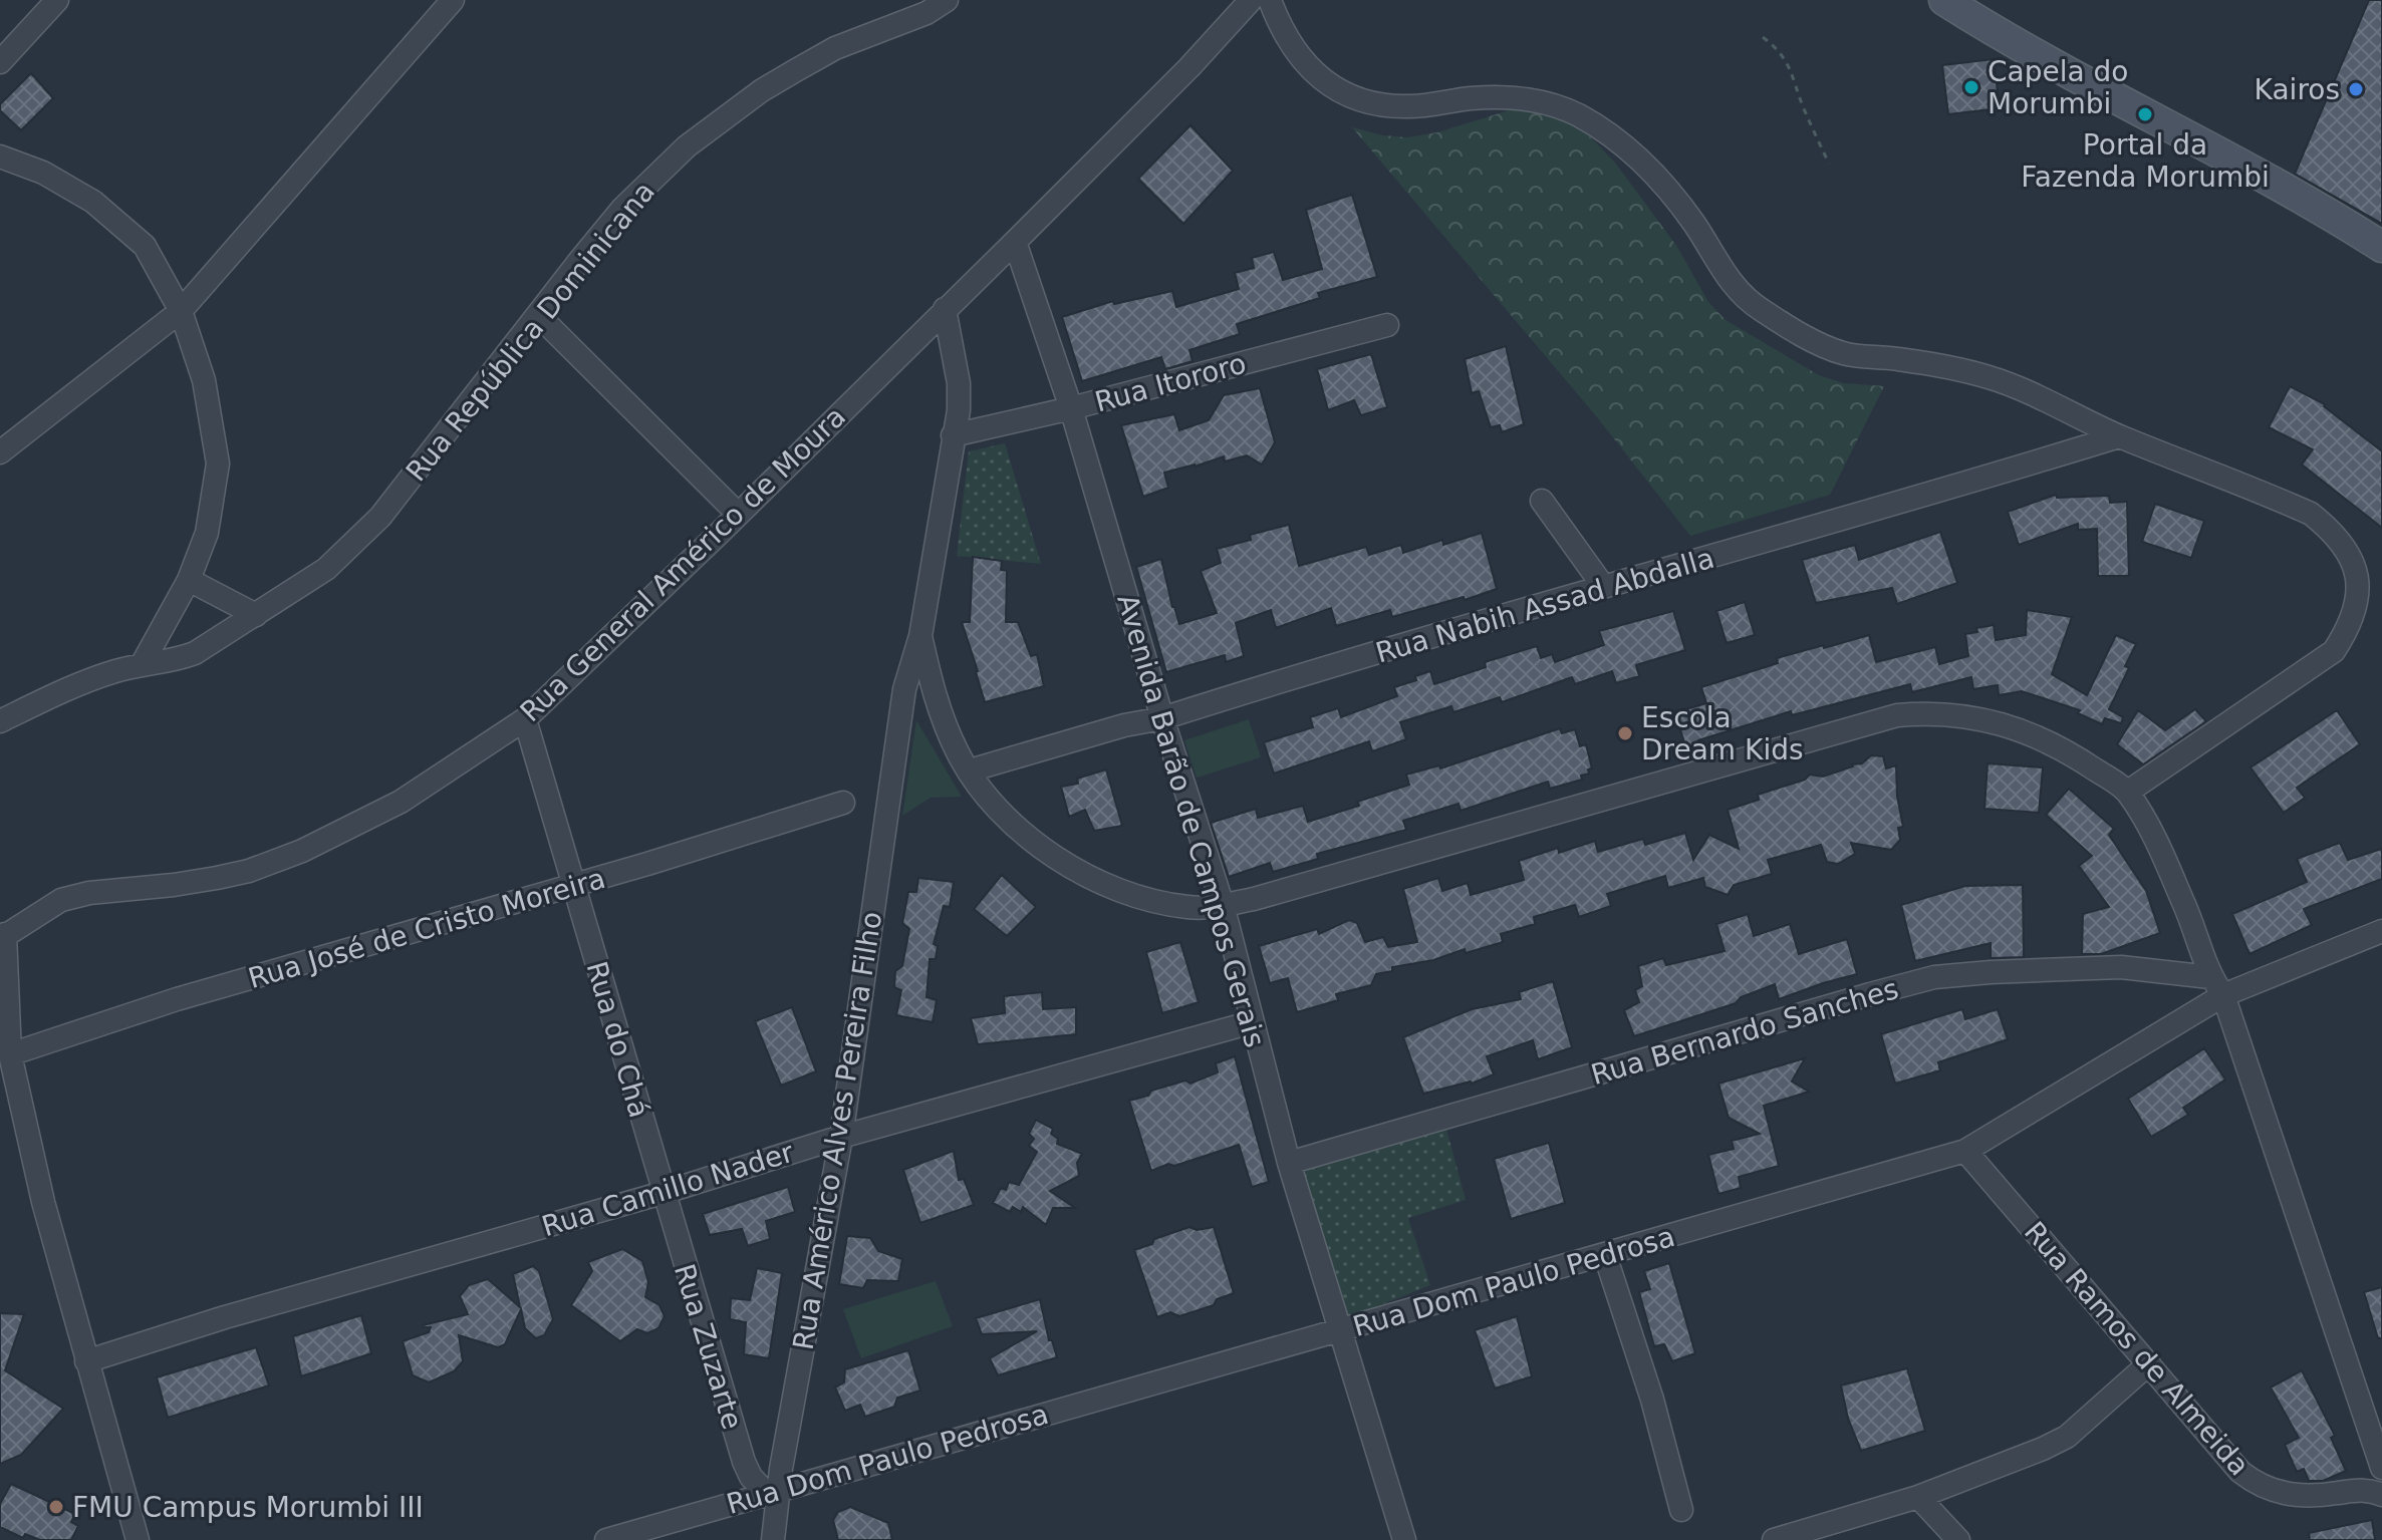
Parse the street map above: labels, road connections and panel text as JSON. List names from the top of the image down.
{
  "streets": {
    "street": [
      "Rua República Dominicana",
      "Rua Itororo",
      "Rua General Américo de Moura",
      "Rua Nabih Assad Abdalla",
      "Avenida Barão de Campos Gerais",
      "Rua José de Cristo Moreira",
      "Rua Bernardo Sanches",
      "Rua do Chá",
      "Rua Américo Alves Pereira Filho",
      "Rua Camillo Nader",
      "Rua Dom Paulo Pedrosa",
      "Rua Zuzarte",
      "Rua Ramos de Almeida"
    ]
  },
  "crossings": [
    ["Rua Itororo", "Avenida Barão de Campos Gerais"],
    ["Rua General Américo de Moura", "Avenida Barão de Campos Gerais"],
    ["Rua General Américo de Moura", "Rua do Chá"],
    ["Rua Nabih Assad Abdalla", "Avenida Barão de Campos Gerais"],
    ["Avenida Barão de Campos Gerais", "Rua Bernardo Sanches"],
    ["Avenida Barão de Campos Gerais", "Rua Camillo Nader"],
    ["Avenida Barão de Campos Gerais", "Rua Dom Paulo Pedrosa"],
    ["Rua José de Cristo Moreira", "Rua do Chá"],
    ["Rua Bernardo Sanches", "Rua Dom Paulo Pedrosa"],
    ["Rua do Chá", "Rua Camillo Nader"],
    ["Rua do Chá", "Rua Zuzarte"],
    ["Rua Américo Alves Pereira Filho", "Rua Camillo Nader"],
    ["Rua Américo Alves Pereira Filho", "Rua Dom Paulo Pedrosa"],
    ["Rua Américo Alves Pereira Filho", "Rua Zuzarte"],
    ["Rua Camillo Nader", "Rua Zuzarte"],
    ["Rua Dom Paulo Pedrosa", "Rua Zuzarte"],
    ["Rua Dom Paulo Pedrosa", "Rua Ramos de Almeida"]
  ],
  "places": [
    "Capela do Morumbi",
    "Kairos",
    "Portal da Fazenda Morumbi",
    "Escola Dream Kids",
    "FMU Campus Morumbi III"
  ]
}
